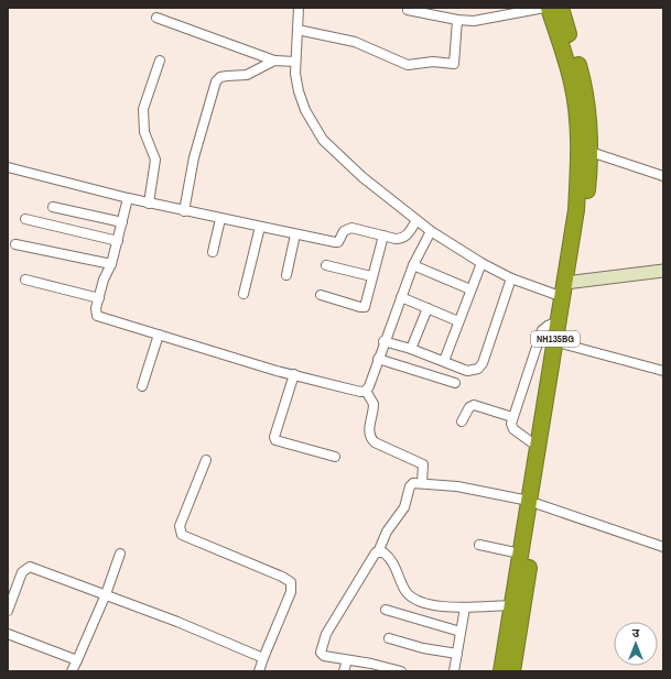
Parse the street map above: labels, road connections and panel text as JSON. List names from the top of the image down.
{
  "streets": {
    "highway": ["NH135BG"]
  },
  "north": "top"
}
